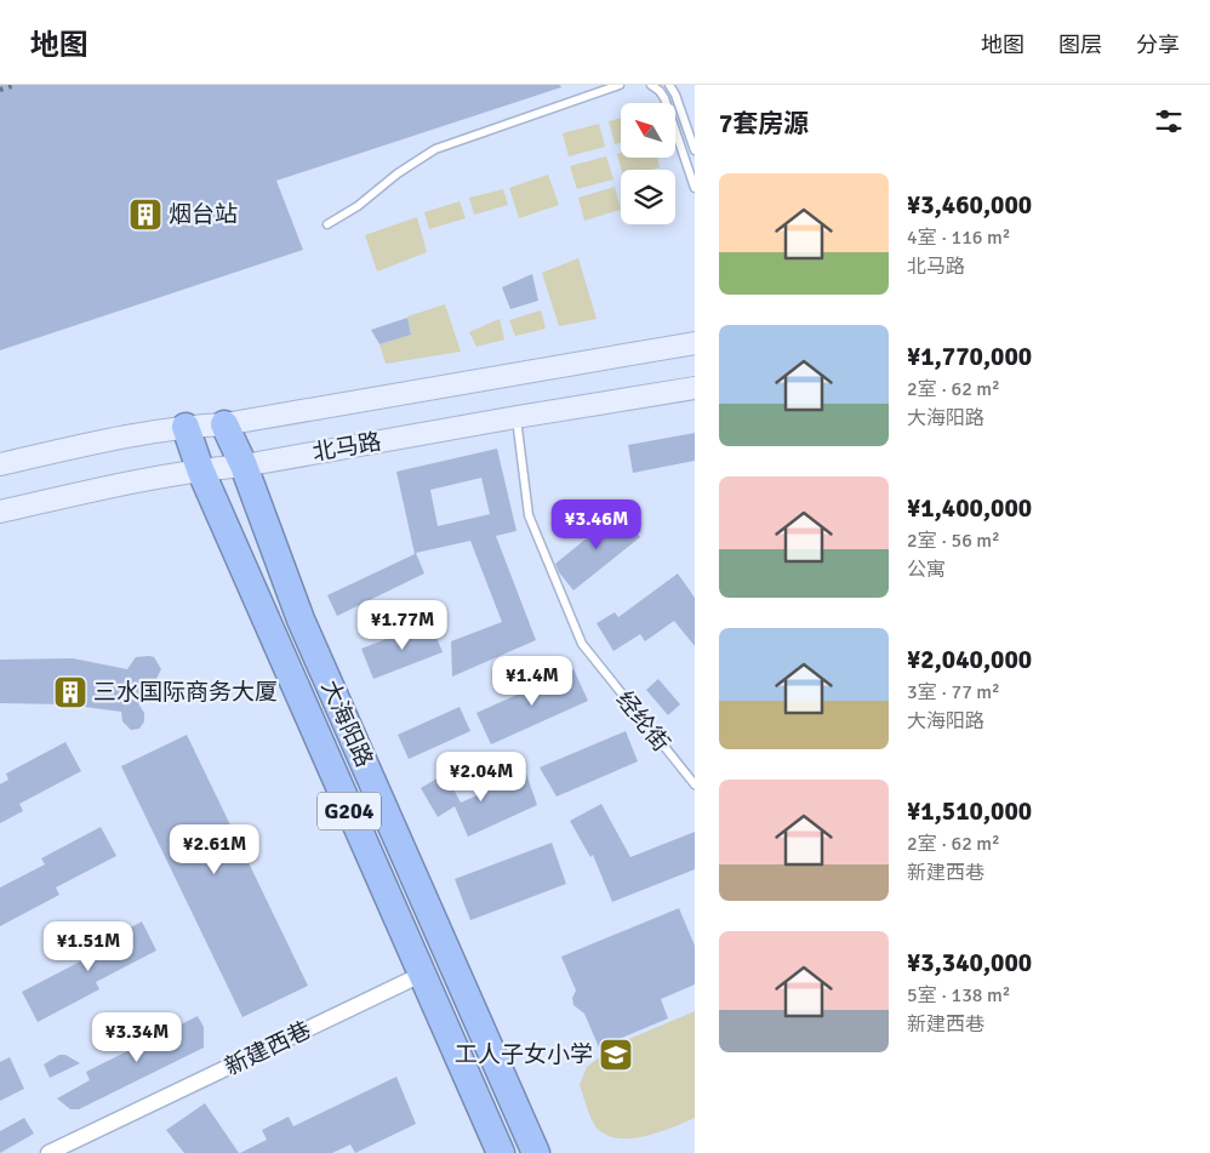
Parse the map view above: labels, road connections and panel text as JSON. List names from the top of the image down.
{
  "streets": {
    "highway": ["大海阳路", "G204"],
    "main road": ["北马路"],
    "street": ["新建西巷"],
    "lane": ["经纶街"]
  },
  "crossings": [
    ["北马路", "经纶街"],
    ["北马路", "大海阳路"],
    ["大海阳路", "新建西巷"]
  ],
  "places": {
    "building": ["烟台站", "三水国际商务大厦"],
    "school or university": ["工人子女小学"]
  },
  "north": "top left",
  "page": {
    "header": "地图",
    "nav": ["地图", "图层", "分享"],
    "heading": "7套房源",
    "list": [
      {
        "name": "¥3,460,000",
        "note": "4室 · 116 m² · 北马路"
      },
      {
        "name": "¥1,770,000",
        "note": "2室 · 62 m² · 大海阳路"
      },
      {
        "name": "¥1,400,000",
        "note": "2室 · 56 m² · 公寓"
      },
      {
        "name": "¥2,040,000",
        "note": "3室 · 77 m² · 大海阳路"
      },
      {
        "name": "¥1,510,000",
        "note": "2室 · 62 m² · 新建西巷"
      },
      {
        "name": "¥3,340,000",
        "note": "5室 · 138 m² · 新建西巷"
      }
    ],
    "price": [
      "¥3.46M",
      "¥1.77M",
      "¥1.4M",
      "¥2.04M",
      "¥2.61M",
      "¥1.51M",
      "¥3.34M"
    ]
  }
}
